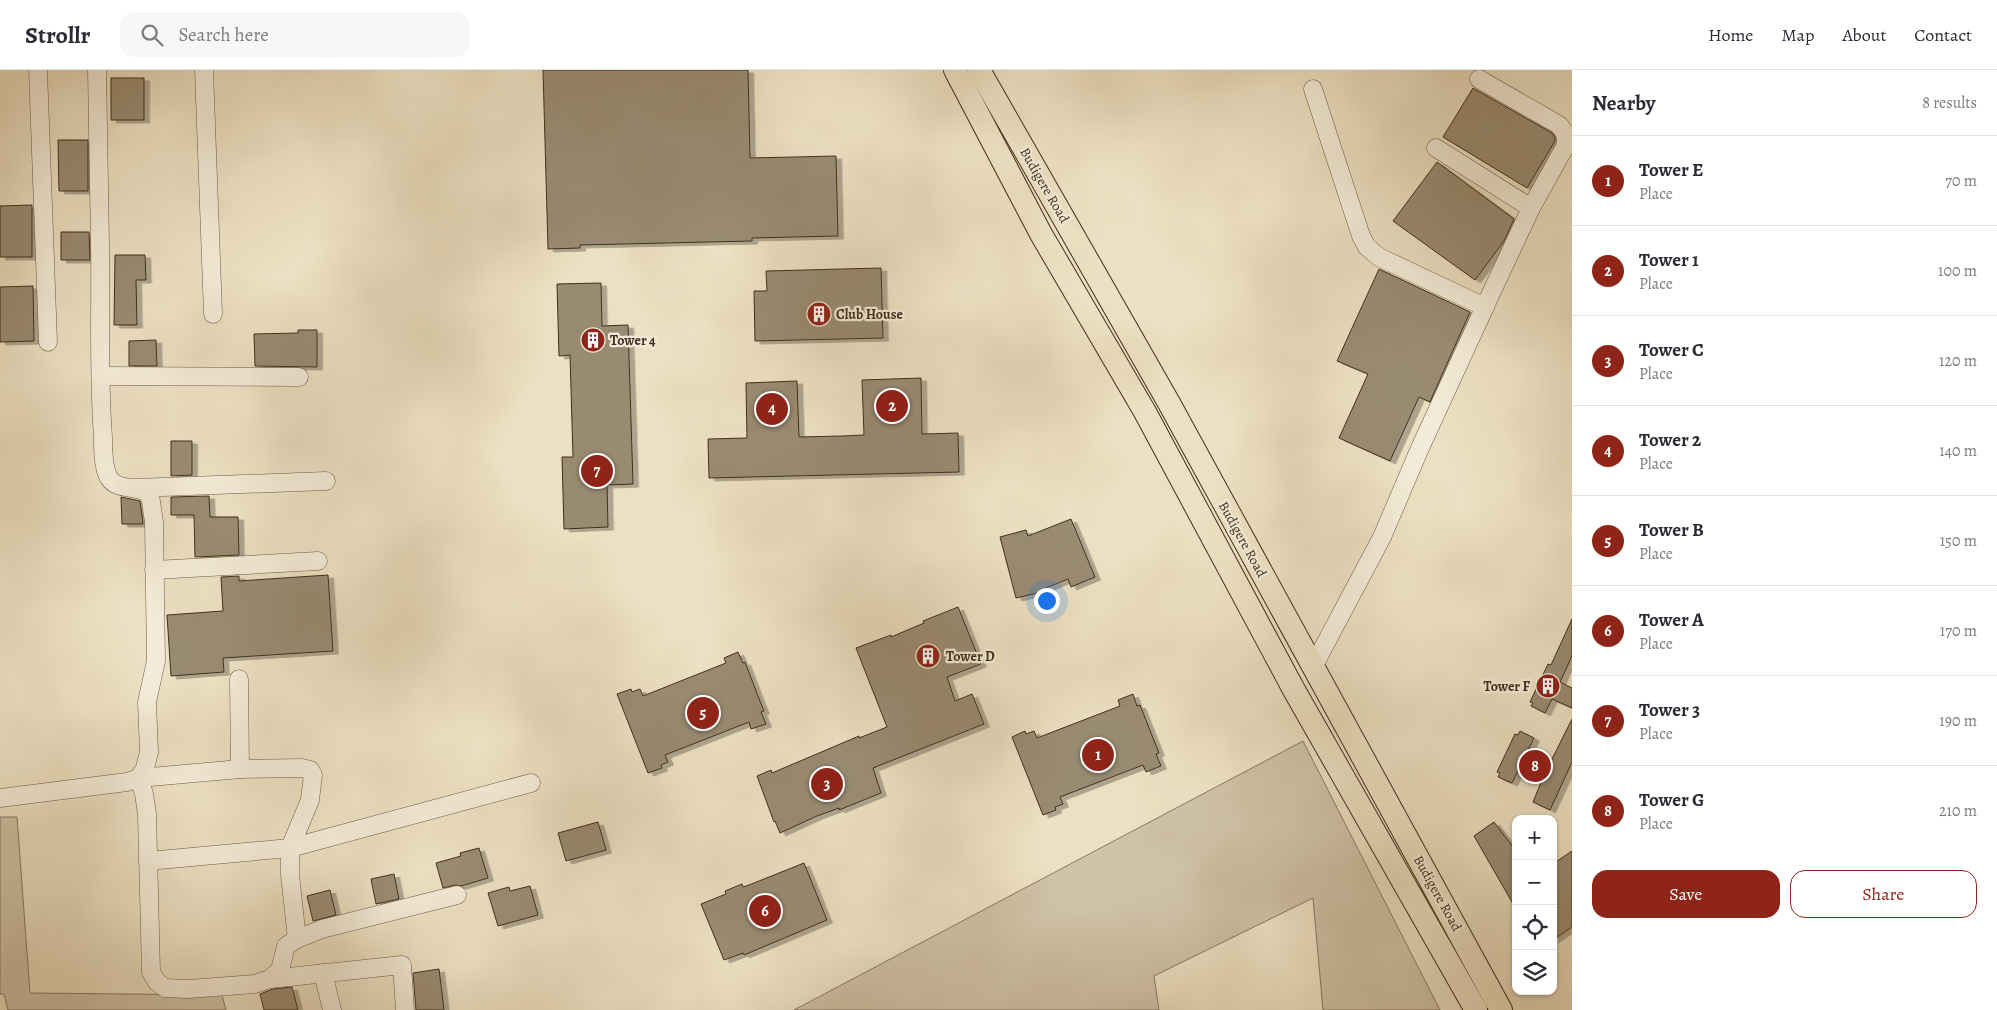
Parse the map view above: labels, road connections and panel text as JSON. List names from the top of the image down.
{
  "streets": {
    "main road": ["Budigere Road"]
  },
  "places": {
    "building": [
      "Club House",
      "Tower 4",
      "Tower D",
      "Tower F"
    ]
  },
  "page": {
    "header": "Strollr",
    "search": "Search here",
    "nav": [
      "Home",
      "Map",
      "About",
      "Contact"
    ],
    "heading": ["Nearby", "8 results"],
    "list": [
      {
        "mark": "1",
        "name": "Tower E",
        "note": "Place",
        "value": "70 m"
      },
      {
        "mark": "2",
        "name": "Tower 1",
        "note": "Place",
        "value": "100 m"
      },
      {
        "mark": "3",
        "name": "Tower C",
        "note": "Place",
        "value": "120 m"
      },
      {
        "mark": "4",
        "name": "Tower 2",
        "note": "Place",
        "value": "140 m"
      },
      {
        "mark": "5",
        "name": "Tower B",
        "note": "Place",
        "value": "150 m"
      },
      {
        "mark": "6",
        "name": "Tower A",
        "note": "Place",
        "value": "170 m"
      },
      {
        "mark": "7",
        "name": "Tower 3",
        "note": "Place",
        "value": "190 m"
      },
      {
        "mark": "8",
        "name": "Tower G",
        "note": "Place",
        "value": "210 m"
      }
    ],
    "pins": [
      "2",
      "4",
      "7",
      "5",
      "1",
      "8",
      "3",
      "6"
    ],
    "map_buttons": ["+", "−"],
    "buttons": ["Save", "Share"]
  }
}
